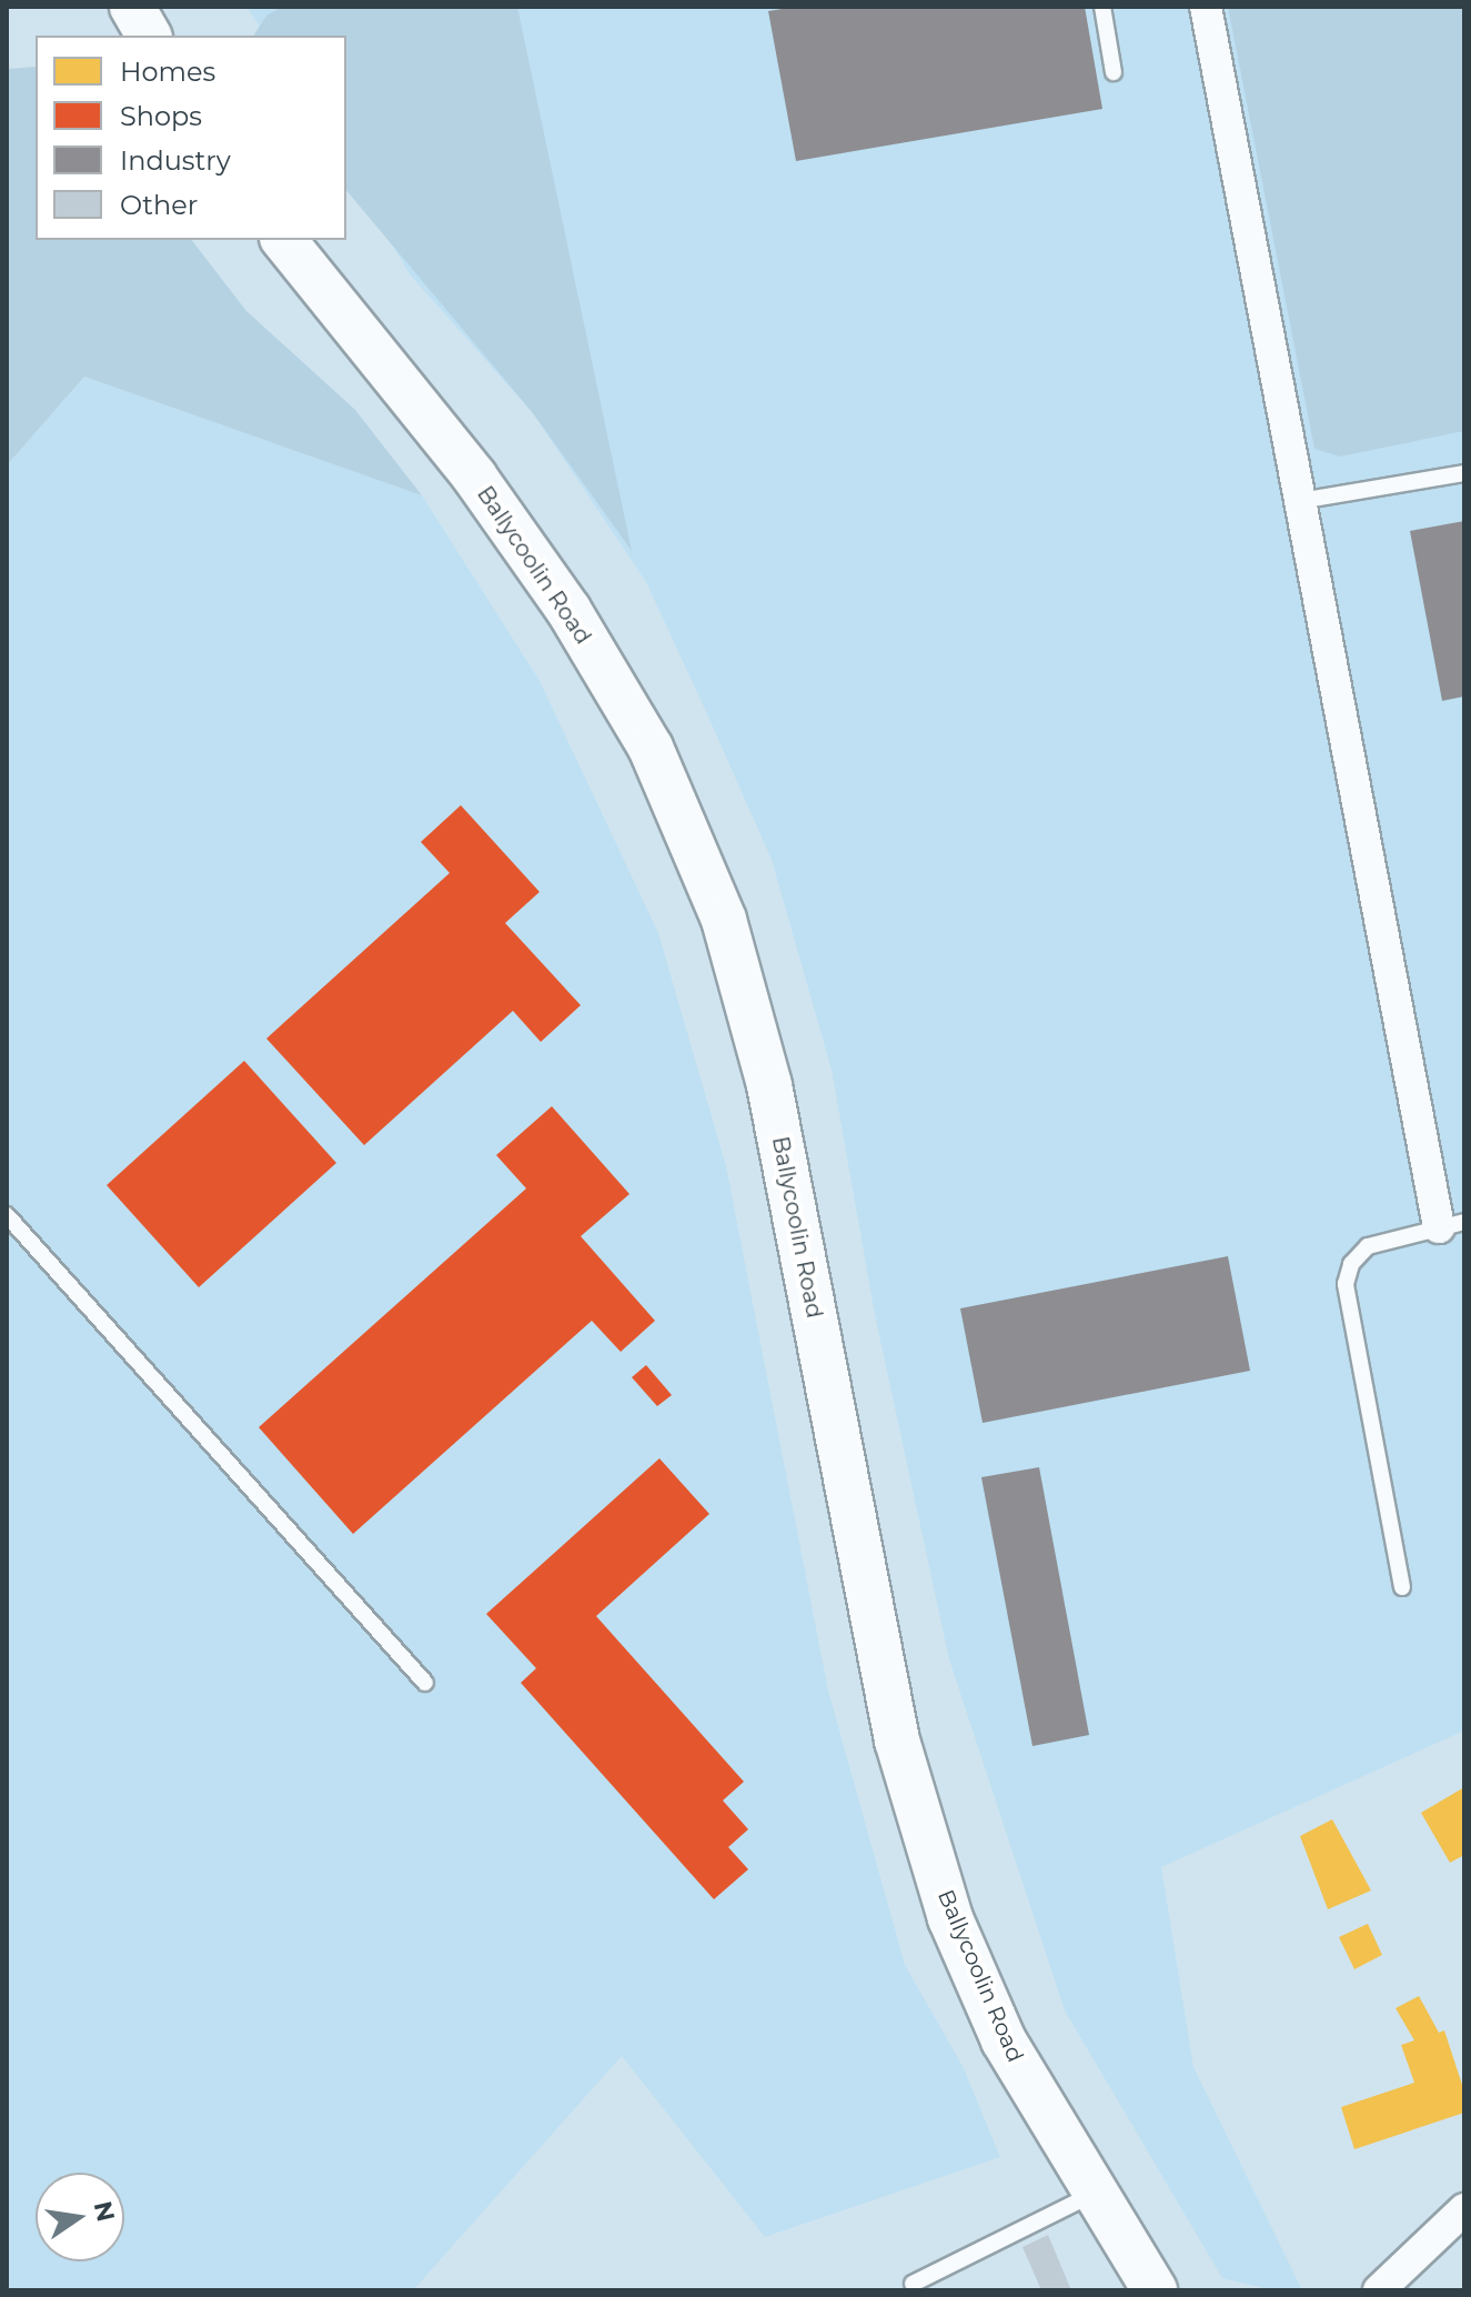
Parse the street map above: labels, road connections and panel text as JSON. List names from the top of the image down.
{
  "streets": {
    "street": ["Ballycoolin Road"]
  },
  "legend": [
    "Homes",
    "Shops",
    "Industry",
    "Other"
  ],
  "north": "right"
}
